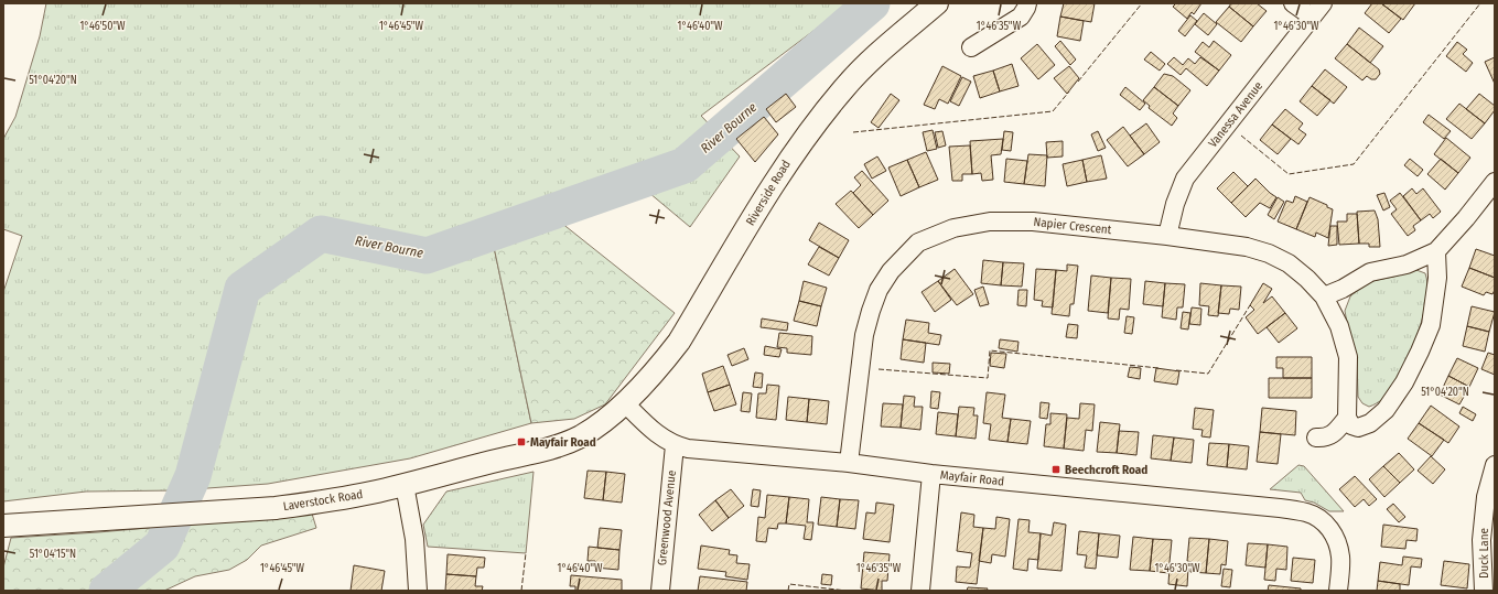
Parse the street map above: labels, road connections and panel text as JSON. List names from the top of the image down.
{
  "streets": {
    "street": [
      "Vanessa Avenue",
      "Riverside Road",
      "Napier Crescent",
      "Mayfair Road",
      "Laverstock Road",
      "Greenwood Avenue",
      "Duck Lane"
    ]
  },
  "crossings": [
    ["Vanessa Avenue", "Napier Crescent"],
    ["Riverside Road", "Mayfair Road"],
    ["Riverside Road", "Laverstock Road"],
    ["Napier Crescent", "Mayfair Road"],
    ["Mayfair Road", "Laverstock Road"],
    ["Mayfair Road", "Greenwood Avenue"]
  ],
  "water": ["River Bourne"],
  "places": {
    "transit": ["Mayfair Road", "Beechcroft Road"]
  },
  "coordinates": [
    "1°46'50\"W",
    "1°46'45\"W",
    "1°46'40\"W",
    "1°46'35\"W",
    "1°46'30\"W",
    "51°04'20\"N",
    "51°04'15\"N"
  ]
}
